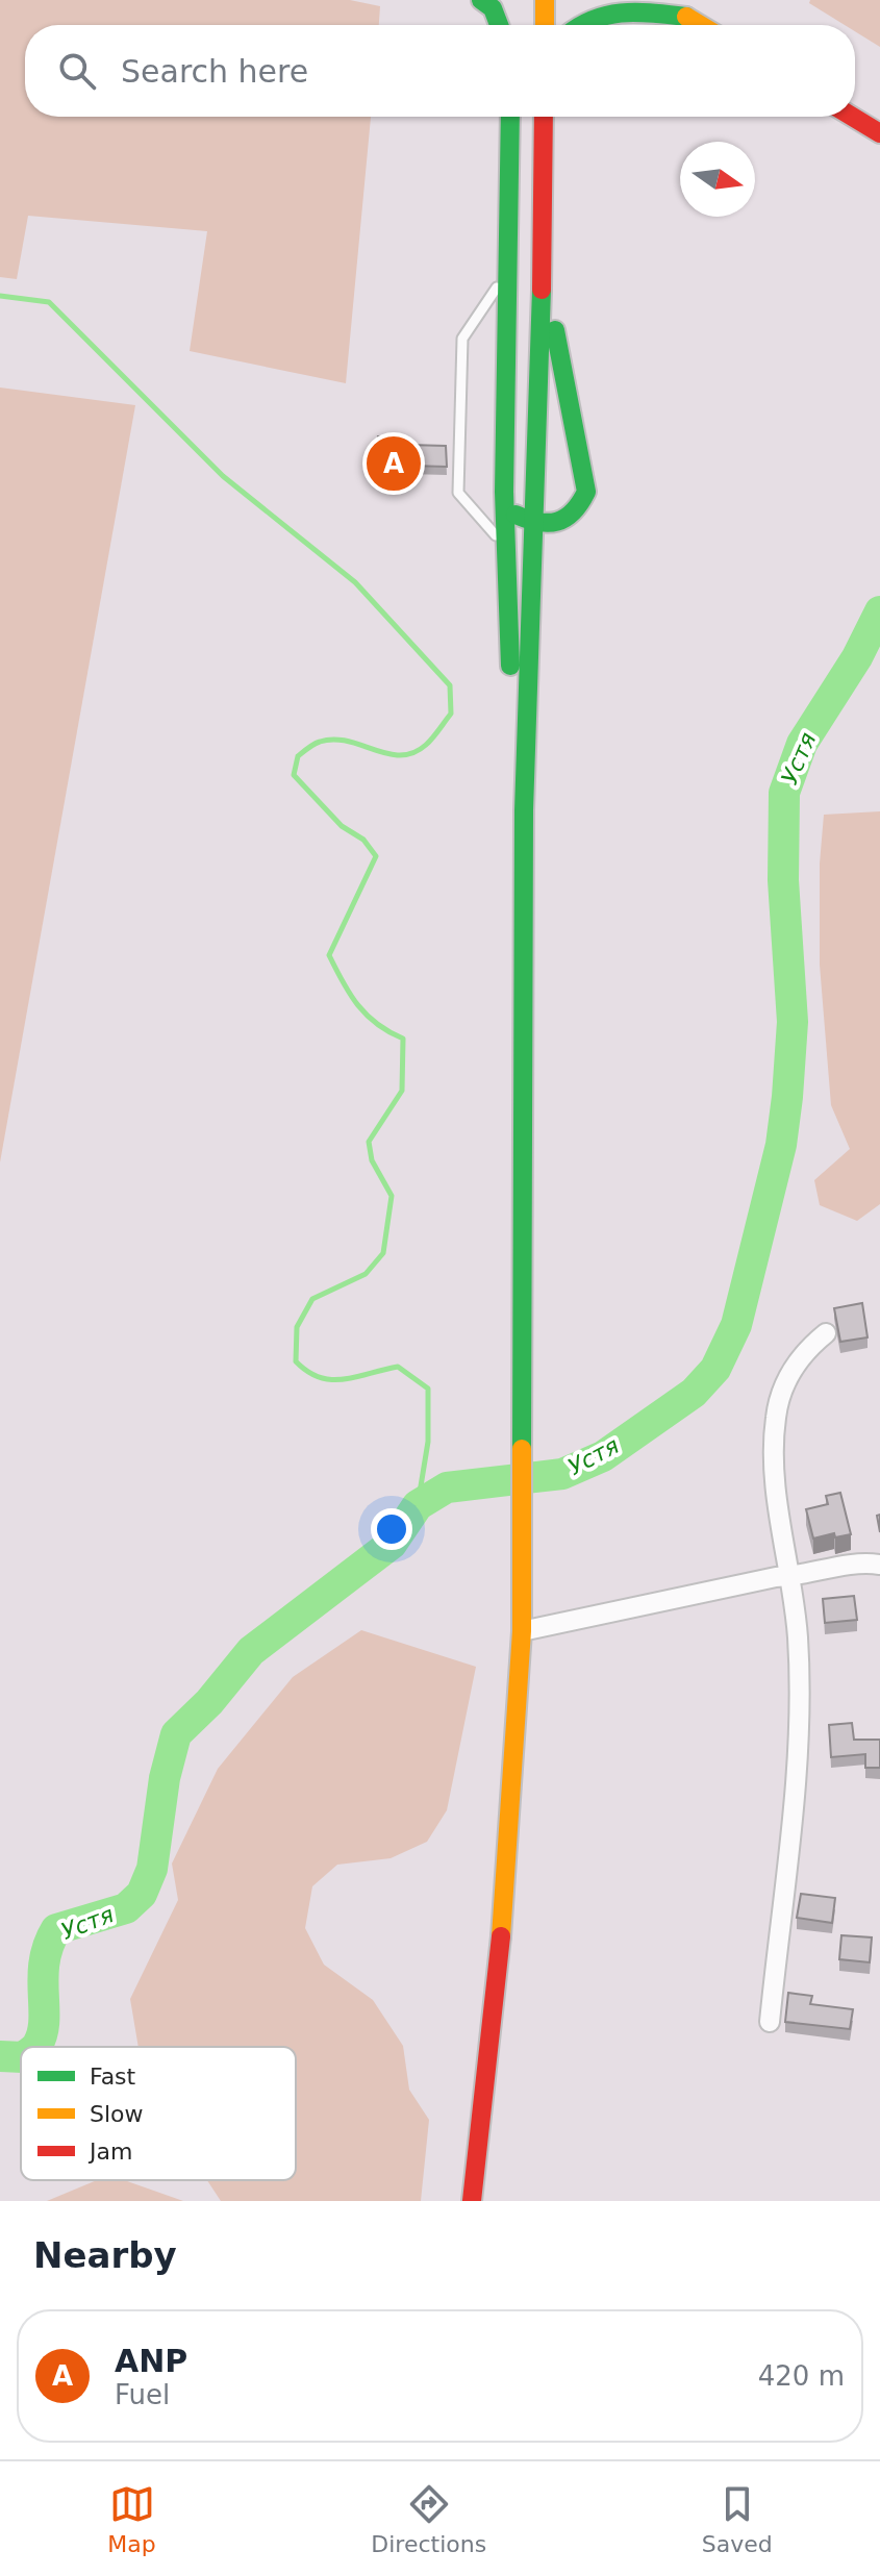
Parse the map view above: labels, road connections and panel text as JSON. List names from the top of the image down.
{
  "water": ["Устя"],
  "legend": ["Fast", "Slow", "Jam"],
  "north": "right",
  "page": {
    "search": "Search here",
    "pins": "A",
    "heading": "Nearby",
    "list": [
      {
        "mark": "A",
        "name": "ANP",
        "note": "Fuel",
        "value": "420 m"
      }
    ],
    "nav": ["Map", "Directions", "Saved"]
  }
}
